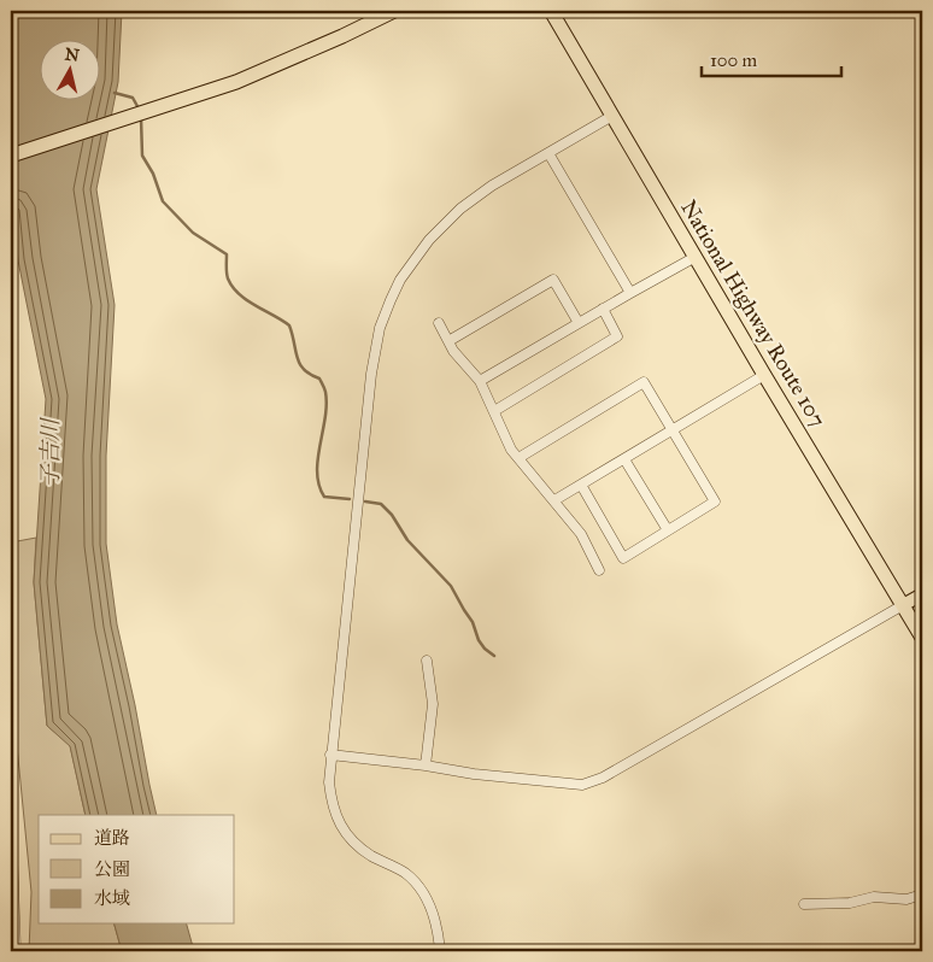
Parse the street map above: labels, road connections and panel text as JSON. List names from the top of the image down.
{
  "streets": {
    "highway": ["National Highway Route 107"]
  },
  "water": ["子吉川"],
  "legend": ["道路", "公園", "水域"],
  "scale_bar": "100 m",
  "north": "top"
}
